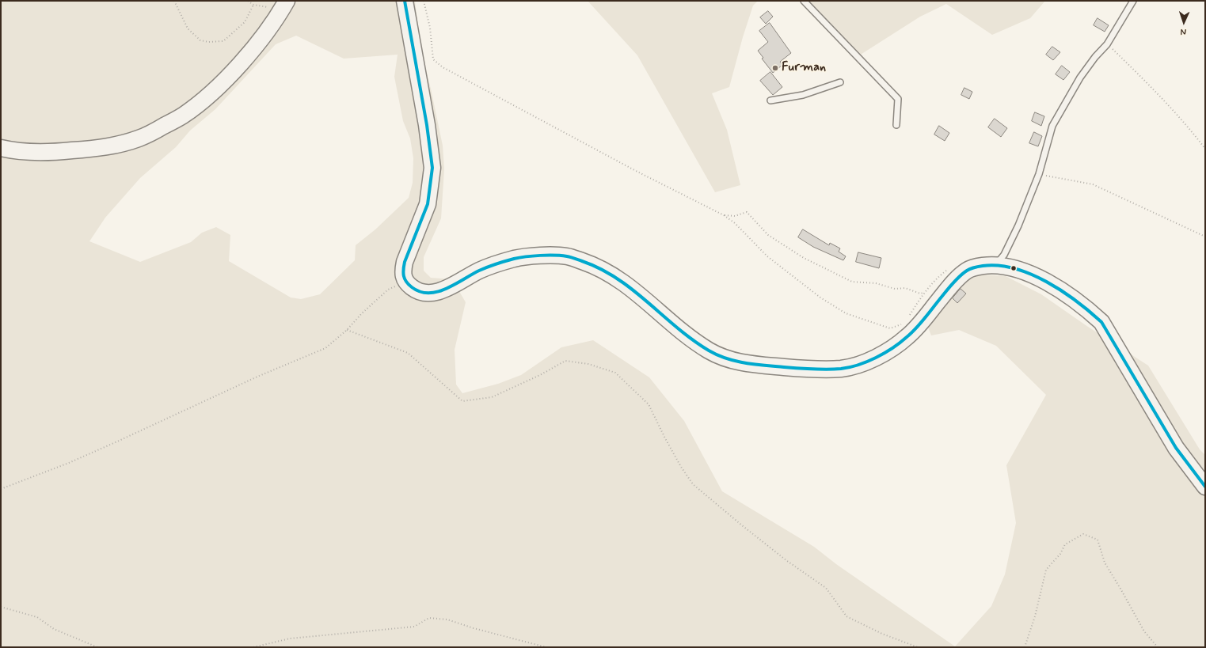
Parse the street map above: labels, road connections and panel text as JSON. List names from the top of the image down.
{
  "places": ["Furman"],
  "north": "bottom"
}
